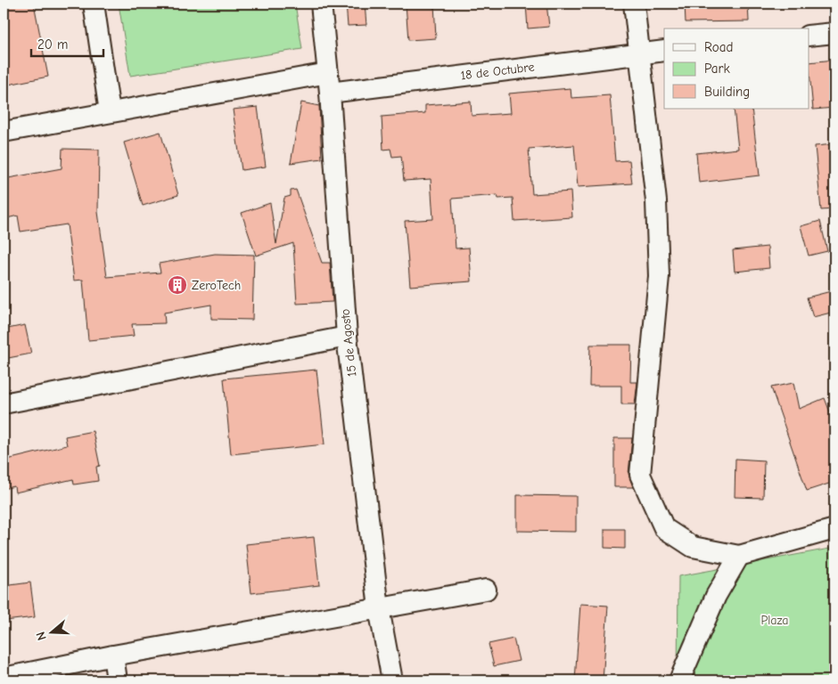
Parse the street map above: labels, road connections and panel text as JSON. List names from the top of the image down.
{
  "streets": {
    "street": ["18 de Octubre", "15 de Agosto"]
  },
  "crossings": [
    ["18 de Octubre", "15 de Agosto"]
  ],
  "parks": ["Plaza"],
  "places": {
    "building": ["ZeroTech"]
  },
  "legend": ["Road", "Park", "Building"],
  "scale_bar": "20 m",
  "north": "left"
}
